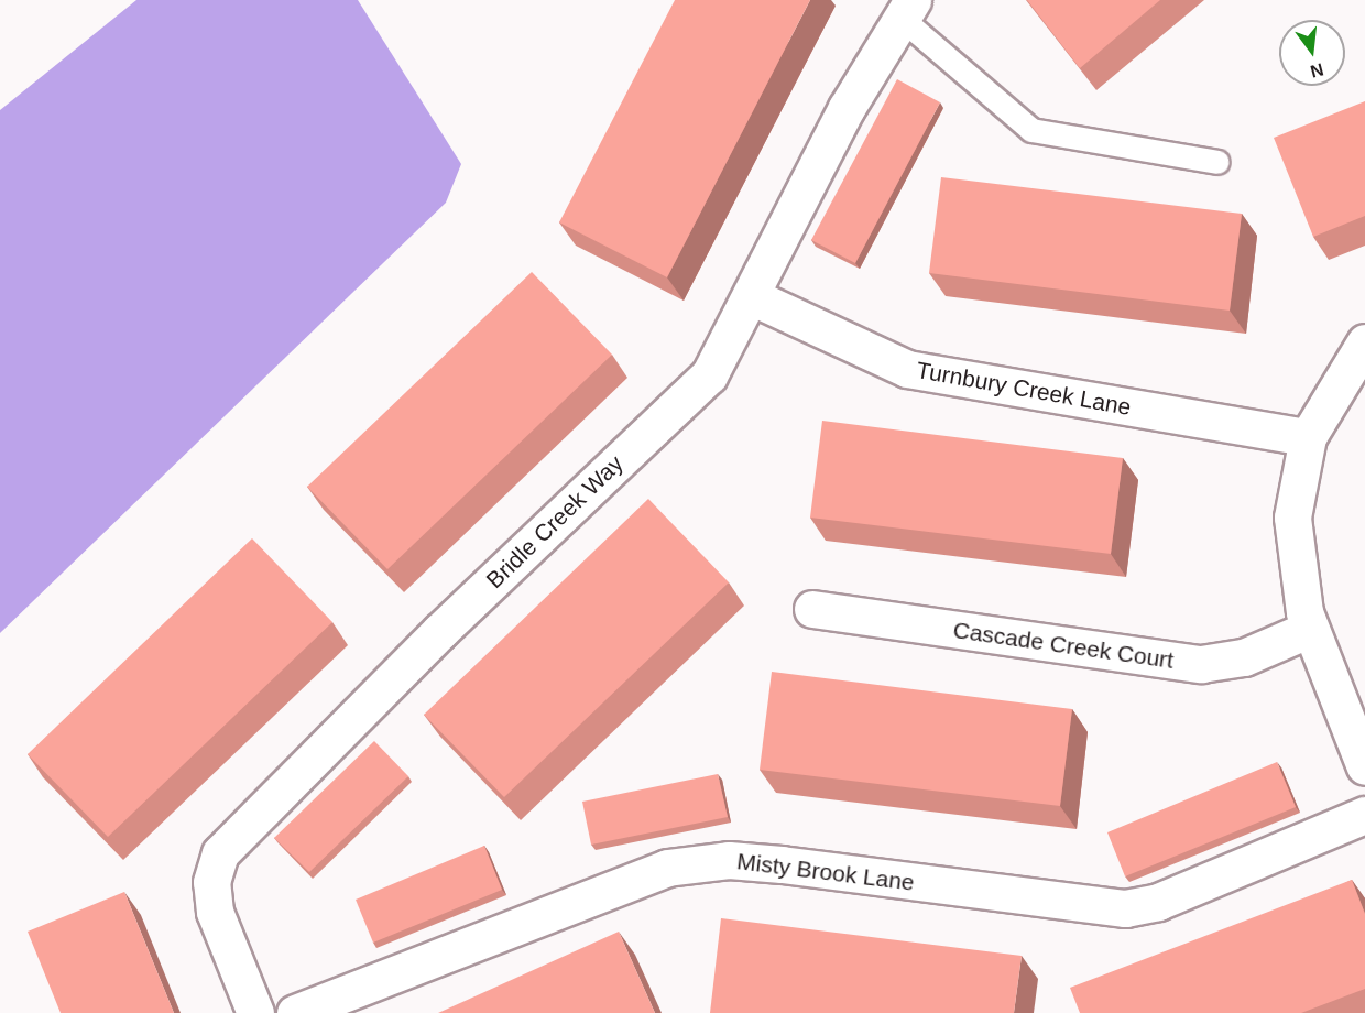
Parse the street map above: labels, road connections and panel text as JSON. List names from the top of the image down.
{
  "streets": {
    "street": [
      "Turnbury Creek Lane",
      "Bridle Creek Way",
      "Cascade Creek Court",
      "Misty Brook Lane"
    ]
  },
  "crossings": [
    ["Turnbury Creek Lane", "Bridle Creek Way"]
  ],
  "north": "bottom"
}
